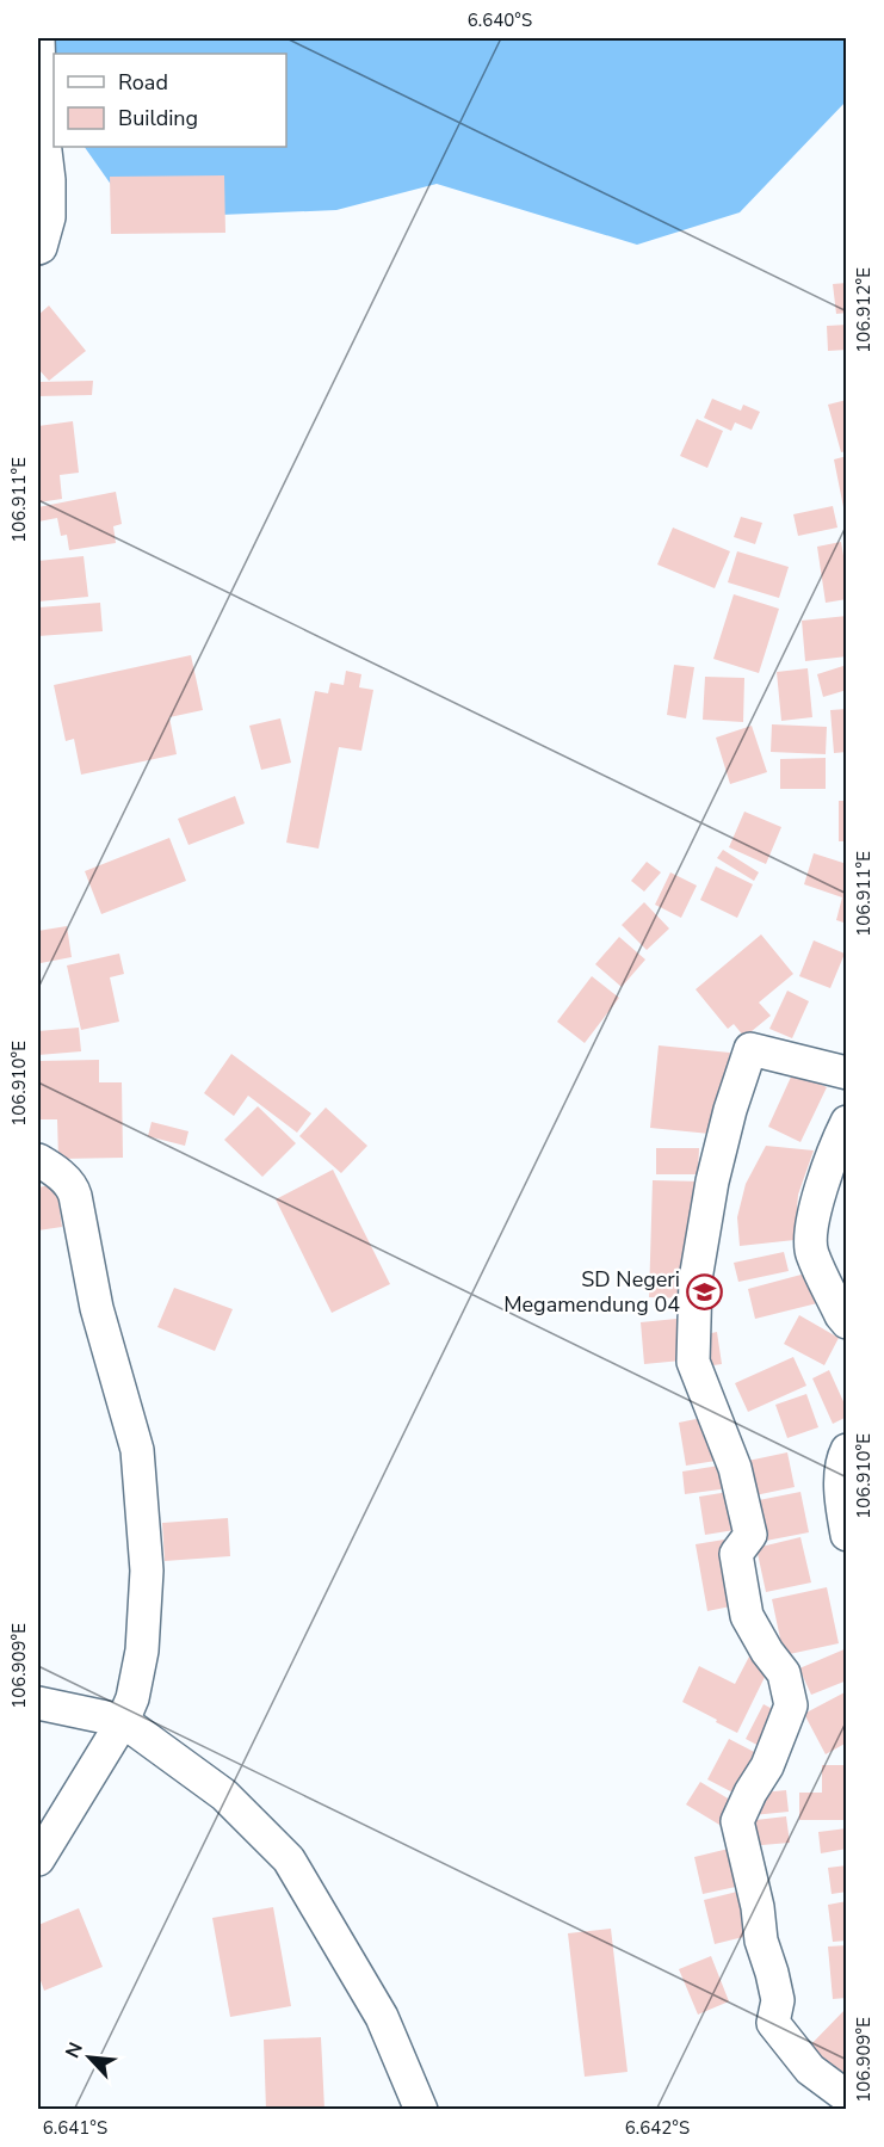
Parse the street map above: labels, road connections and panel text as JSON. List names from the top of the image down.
{
  "places": {
    "school or university": ["SD Negeri Megamendung 04"]
  },
  "legend": ["Road", "Building"],
  "north": "top left",
  "coordinates": [
    "6.640°S",
    "106.912°E",
    "106.911°E",
    "106.910°E",
    "106.909°E",
    "6.641°S",
    "6.642°S"
  ]
}
